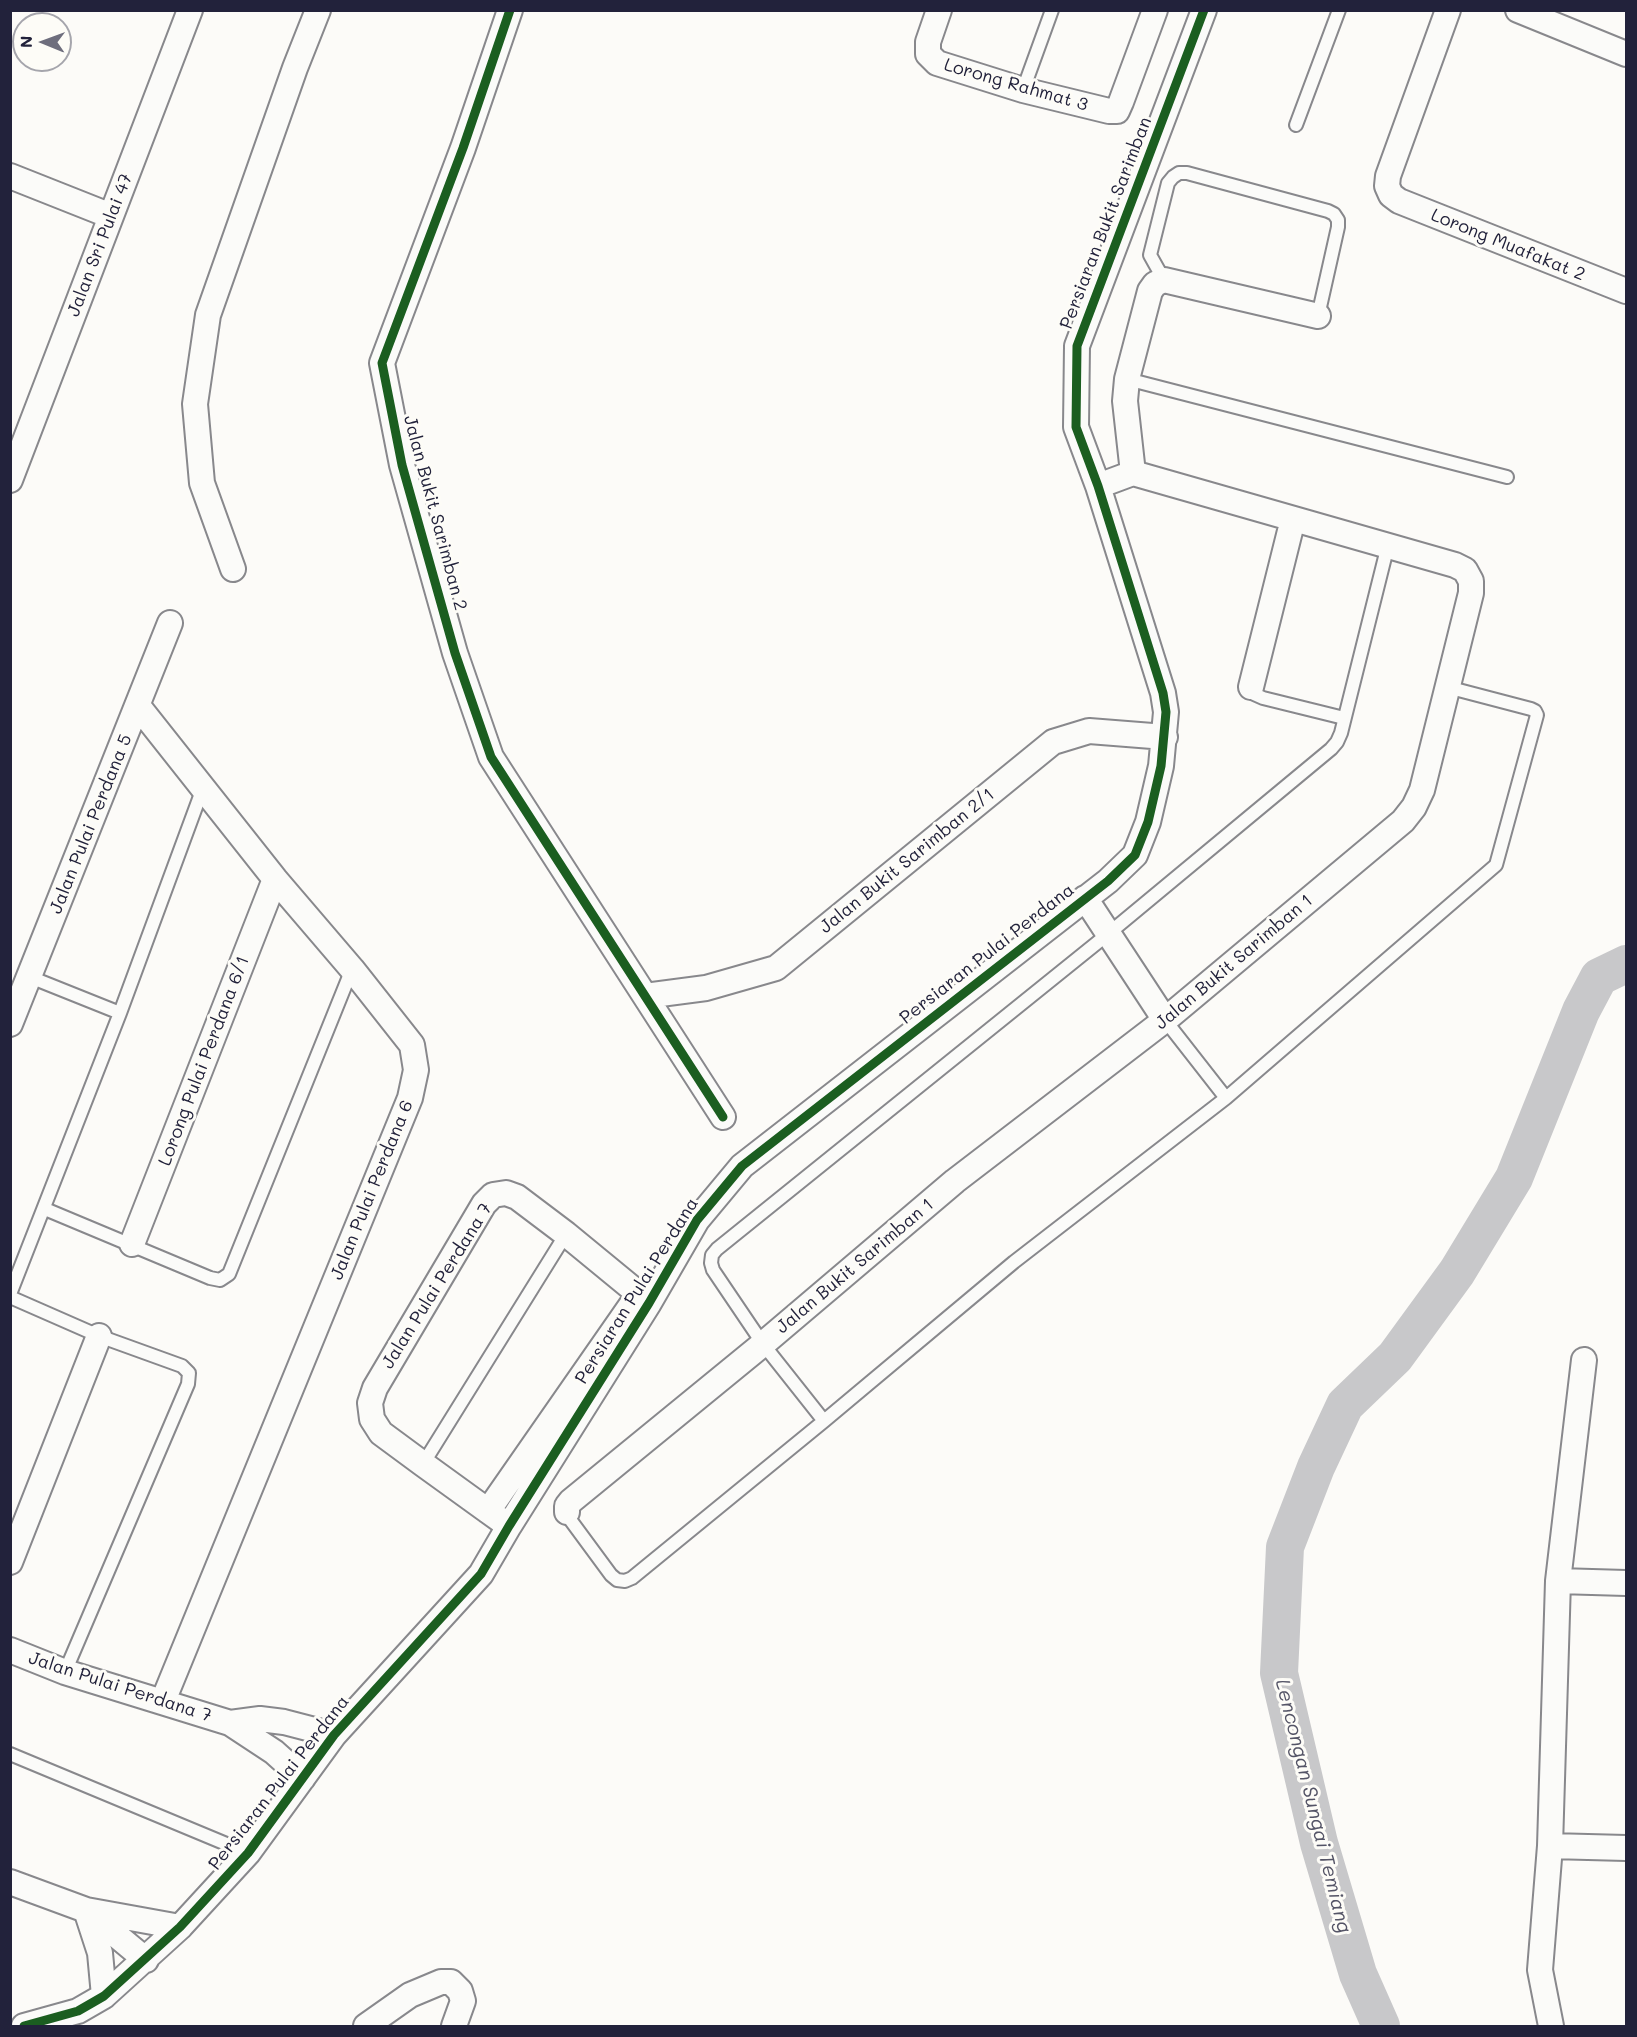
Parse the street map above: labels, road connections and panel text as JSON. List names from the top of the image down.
{
  "streets": {
    "street": [
      "Lorong Rahmat 3",
      "Persiaran Bukit Sarimban",
      "Jalan Sri Pulai 47",
      "Lorong Muafakat 2",
      "Jalan Bukit Sarimban 2",
      "Jalan Pulai Perdana 5",
      "Jalan Bukit Sarimban 2/1",
      "Persiaran Pulai Perdana",
      "Jalan Bukit Sarimban 1",
      "Lorong Pulai Perdana 6/1",
      "Jalan Pulai Perdana 6",
      "Jalan Pulai Perdana 7"
    ]
  },
  "crossings": [
    ["Persiaran Bukit Sarimban", "Persiaran Pulai Perdana"],
    ["Jalan Bukit Sarimban 2", "Jalan Bukit Sarimban 2/1"],
    ["Jalan Pulai Perdana 5", "Jalan Pulai Perdana 6"],
    ["Jalan Bukit Sarimban 2/1", "Persiaran Pulai Perdana"],
    ["Persiaran Pulai Perdana", "Jalan Pulai Perdana 7"],
    ["Lorong Pulai Perdana 6/1", "Jalan Pulai Perdana 6"],
    ["Jalan Pulai Perdana 6", "Jalan Pulai Perdana 7"]
  ],
  "water": ["Lencongan Sungai Temiang"],
  "north": "left"
}
